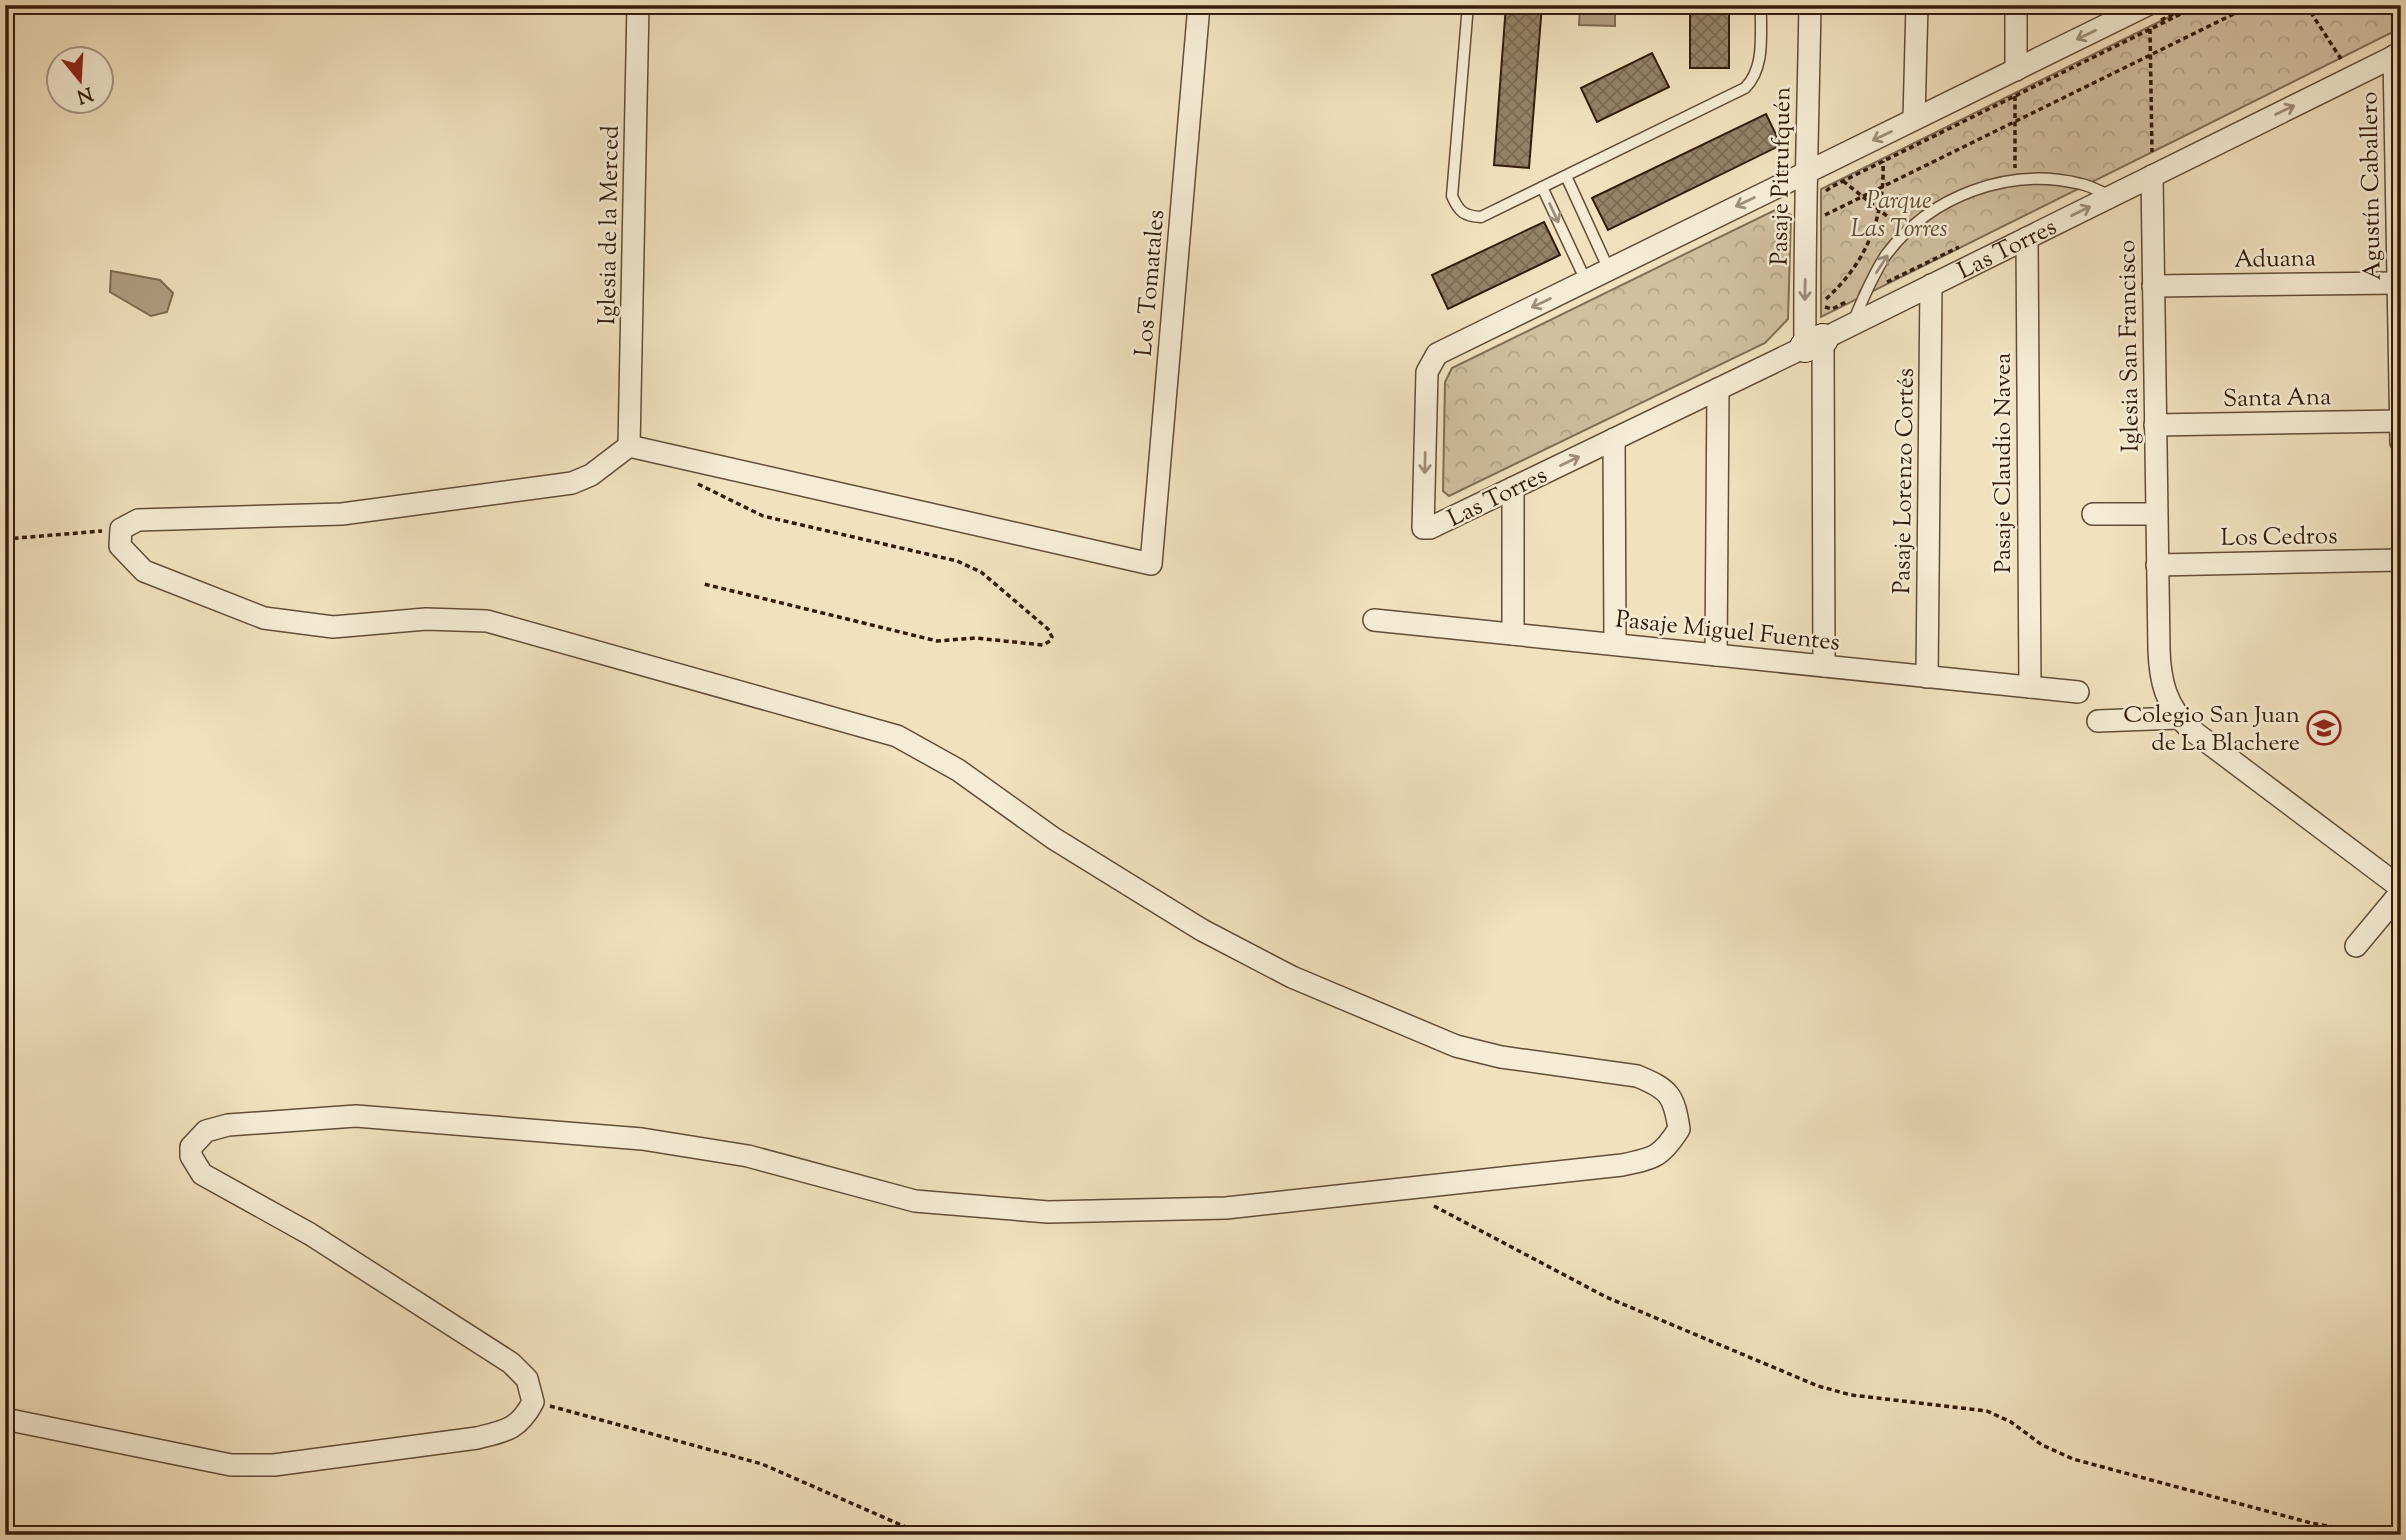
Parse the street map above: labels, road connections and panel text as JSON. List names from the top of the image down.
{
  "streets": {
    "street": [
      "Pasaje Pitrufquén",
      "Agustín Caballero",
      "Iglesia de la Merced",
      "Las Torres",
      "Aduana",
      "Los Tomatales",
      "Iglesia San Francisco",
      "Santa Ana",
      "Pasaje Claudio Navea",
      "Pasaje Lorenzo Cortés",
      "Los Cedros",
      "Pasaje Miguel Fuentes"
    ]
  },
  "crossings": [
    ["Pasaje Pitrufquén", "Las Torres"],
    ["Pasaje Pitrufquén", "Pasaje Miguel Fuentes"],
    ["Agustín Caballero", "Las Torres"],
    ["Agustín Caballero", "Aduana"],
    ["Agustín Caballero", "Santa Ana"],
    ["Iglesia de la Merced", "Los Tomatales"],
    ["Las Torres", "Iglesia San Francisco"],
    ["Las Torres", "Pasaje Claudio Navea"],
    ["Las Torres", "Pasaje Lorenzo Cortés"],
    ["Aduana", "Iglesia San Francisco"],
    ["Iglesia San Francisco", "Santa Ana"],
    ["Iglesia San Francisco", "Los Cedros"],
    ["Pasaje Claudio Navea", "Pasaje Miguel Fuentes"],
    ["Pasaje Lorenzo Cortés", "Pasaje Miguel Fuentes"]
  ],
  "parks": ["Parque Las Torres"],
  "places": {
    "school or university": ["Colegio San Juan de La Blachere"]
  },
  "north": "bottom"
}
